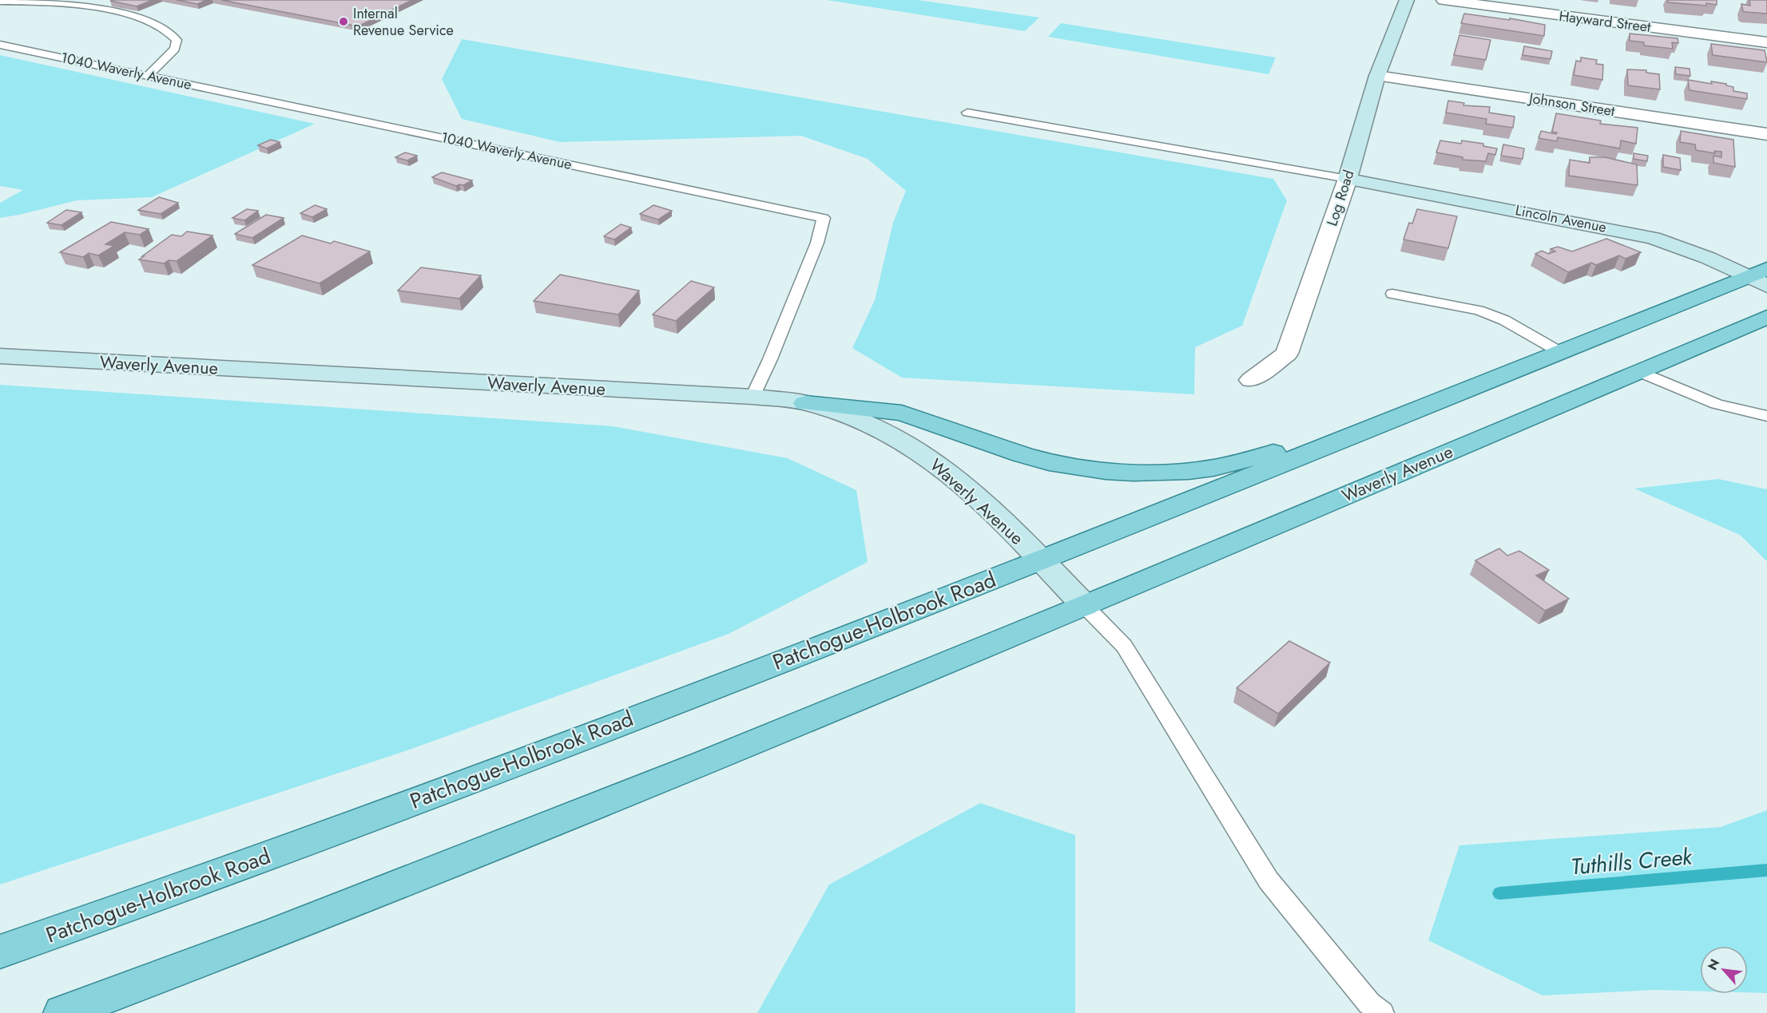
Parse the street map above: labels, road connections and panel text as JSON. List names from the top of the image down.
{
  "streets": {
    "main road": [
      "Log Road",
      "Lincoln Avenue",
      "Waverly Avenue",
      "Patchogue-Holbrook Road"
    ],
    "street": ["Hayward Street", "Johnson Street"],
    "lane": ["1040 Waverly Avenue"]
  },
  "crossings": [
    ["1040 Waverly Avenue", "Waverly Avenue"],
    ["Johnson Street", "Log Road"],
    ["Log Road", "Lincoln Avenue"],
    ["Waverly Avenue", "Patchogue-Holbrook Road"]
  ],
  "water": ["Tuthills Creek"],
  "places": ["Internal Revenue Service"],
  "north": "top left"
}
